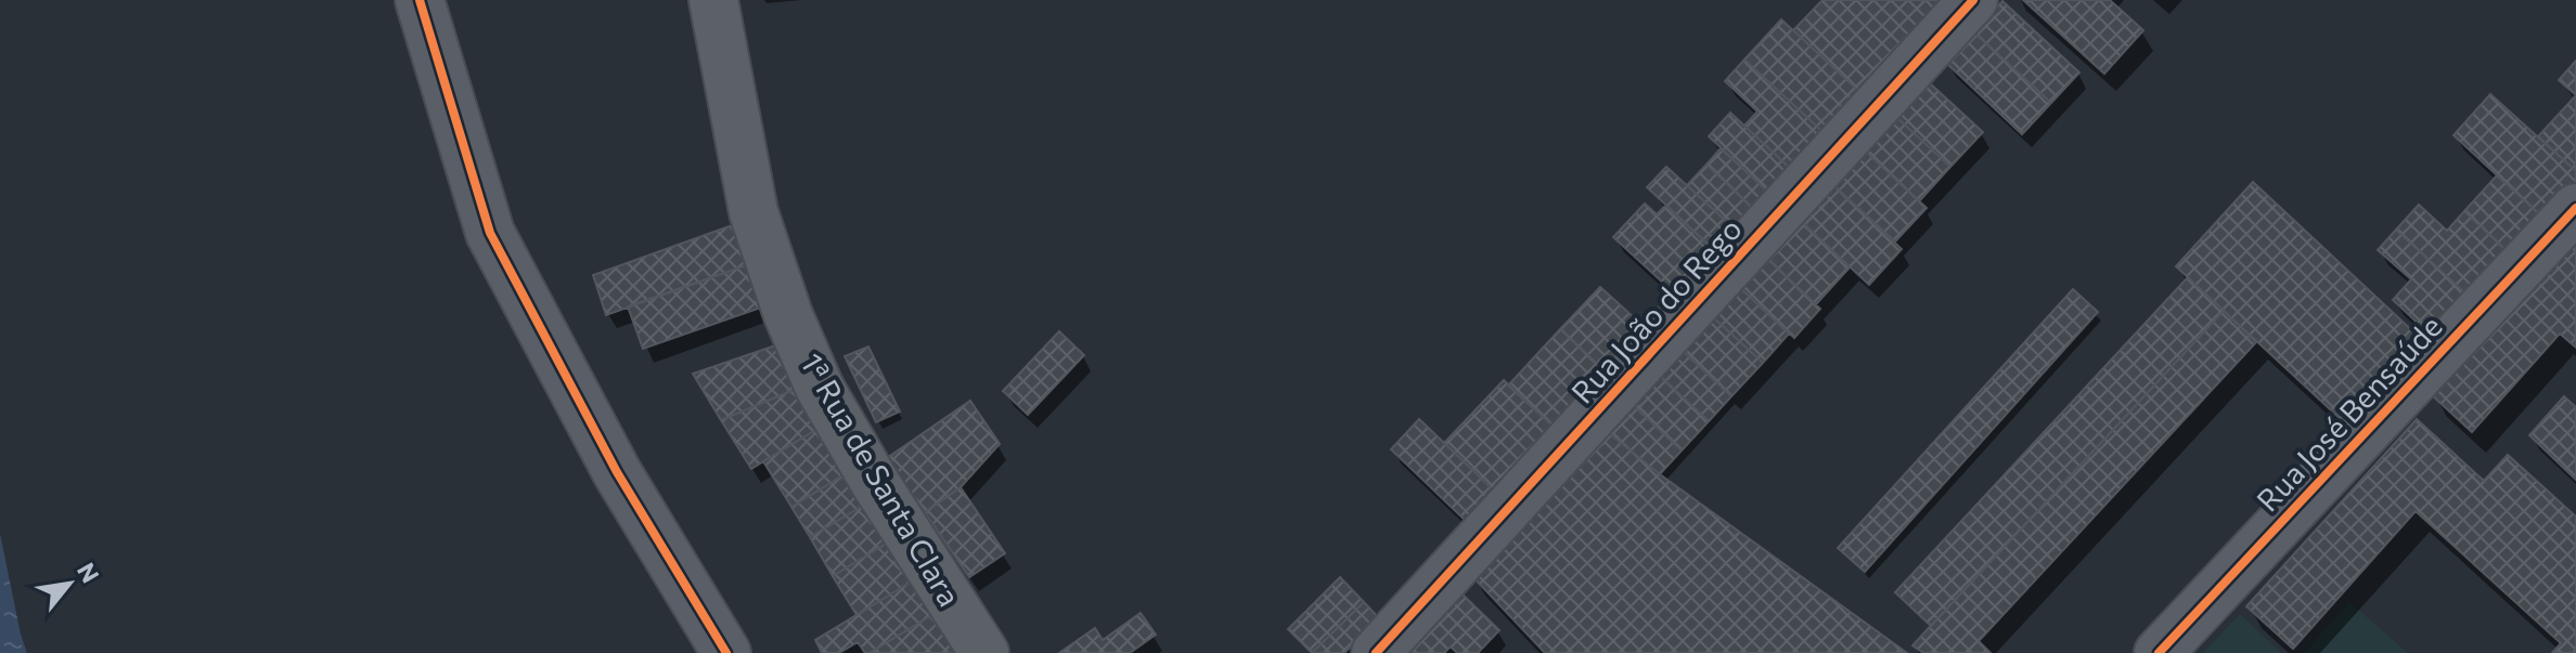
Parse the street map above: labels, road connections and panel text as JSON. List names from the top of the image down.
{
  "streets": {
    "main road": ["1ª Rua de Santa Clara"],
    "street": ["Rua João do Rego", "Rua José Bensaúde"]
  },
  "north": "top right"
}
